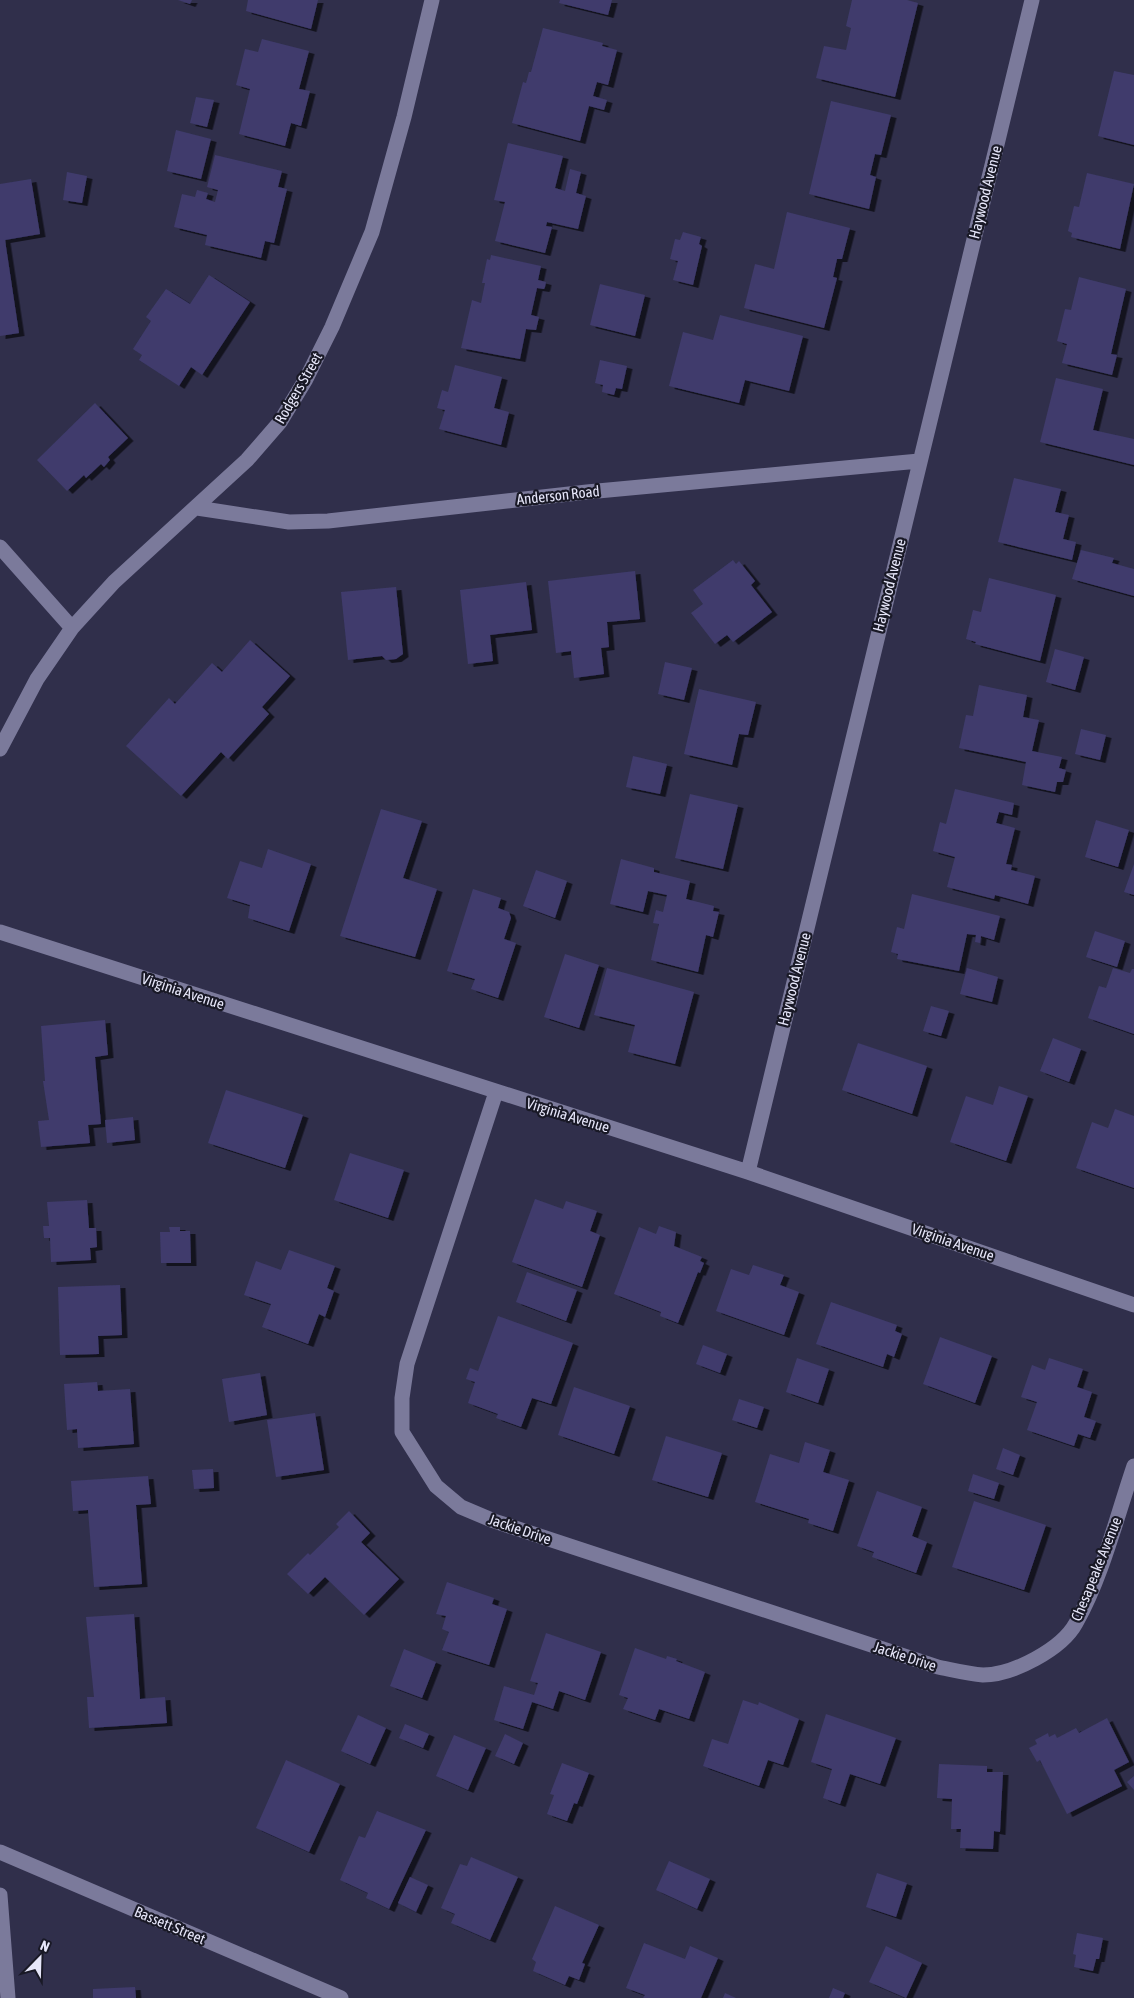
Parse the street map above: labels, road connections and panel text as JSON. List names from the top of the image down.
{
  "streets": {
    "street": [
      "Haywood Avenue",
      "Rodgers Street",
      "Anderson Road",
      "Virginia Avenue",
      "Jackie Drive",
      "Chesapeake Avenue",
      "Bassett Street"
    ]
  },
  "crossings": [
    ["Haywood Avenue", "Anderson Road"],
    ["Haywood Avenue", "Virginia Avenue"],
    ["Rodgers Street", "Anderson Road"],
    ["Virginia Avenue", "Jackie Drive"],
    ["Jackie Drive", "Chesapeake Avenue"]
  ],
  "north": "top right"
}
